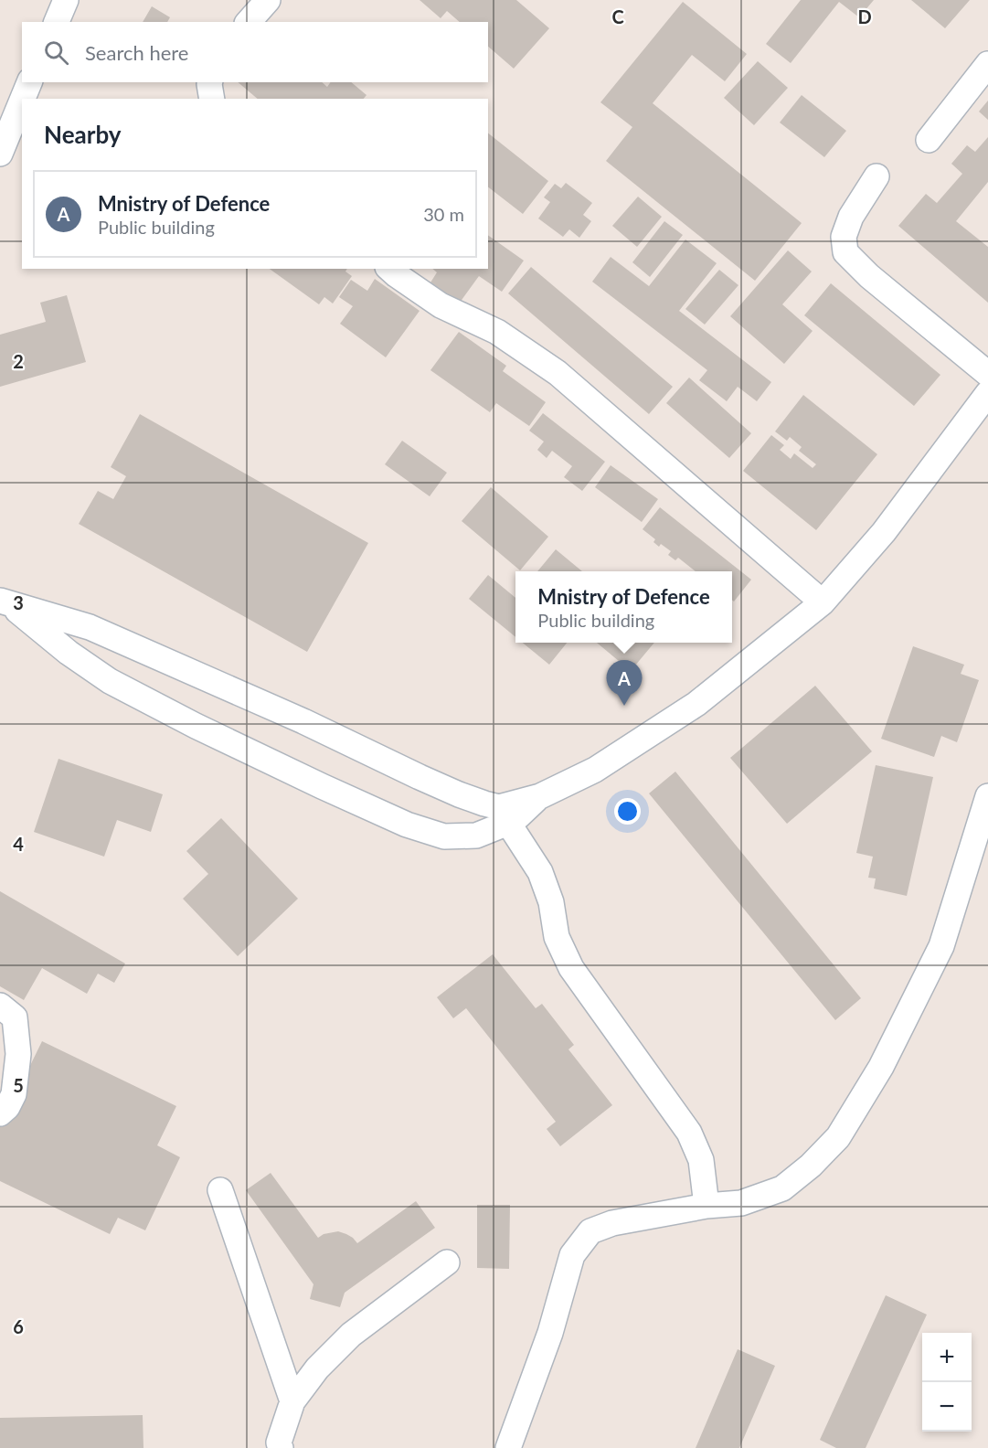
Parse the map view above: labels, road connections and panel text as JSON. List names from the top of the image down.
{
  "page": {
    "search": "Search here",
    "heading": "Nearby",
    "list": [
      {
        "mark": "A",
        "name": "Mnistry of Defence",
        "note": "Public building",
        "value": "30 m"
      }
    ],
    "popup": ["Mnistry of Defence", "Public building"],
    "pins": "A",
    "map_buttons": ["+", "−"]
  },
  "grid": {
    "columns": ["C", "D"],
    "rows": [
      "2",
      "3",
      "4",
      "5",
      "6"
    ]
  }
}
